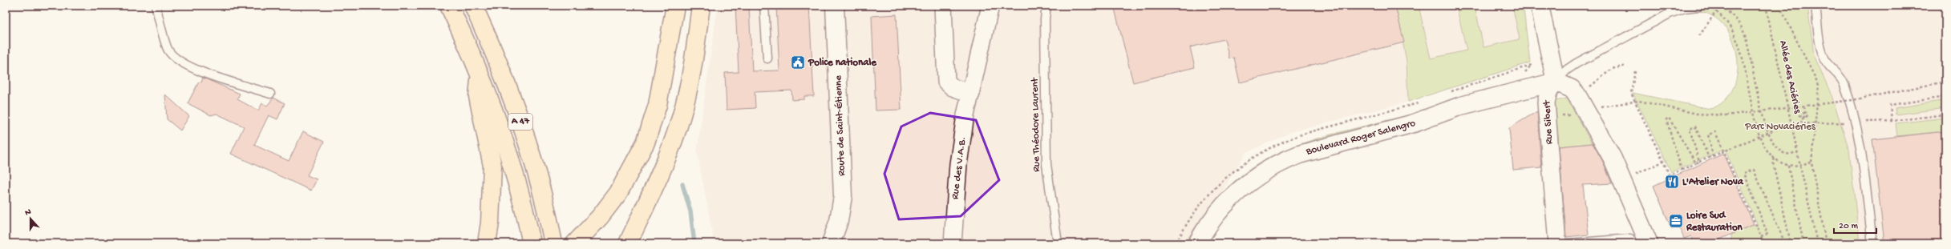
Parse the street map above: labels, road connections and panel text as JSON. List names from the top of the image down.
{
  "streets": {
    "highway": ["A 47"],
    "street": [
      "Rue Sibert",
      "Route de Saint-Étienne",
      "Boulevard Roger Salengro",
      "Rue des V.A.B."
    ],
    "lane": ["Rue Théodore Laurent"],
    "path": ["Allée des Aciéries"]
  },
  "crossings": [
    ["Rue Sibert", "Boulevard Roger Salengro"]
  ],
  "parks": ["Parc Novaciéries"],
  "places": {
    "public building": ["Police nationale"],
    "restaurant": ["L'Atelier Nova"],
    "office": ["Loire Sud Restauration"]
  },
  "scale_bar": "20 m",
  "north": "top"
}
